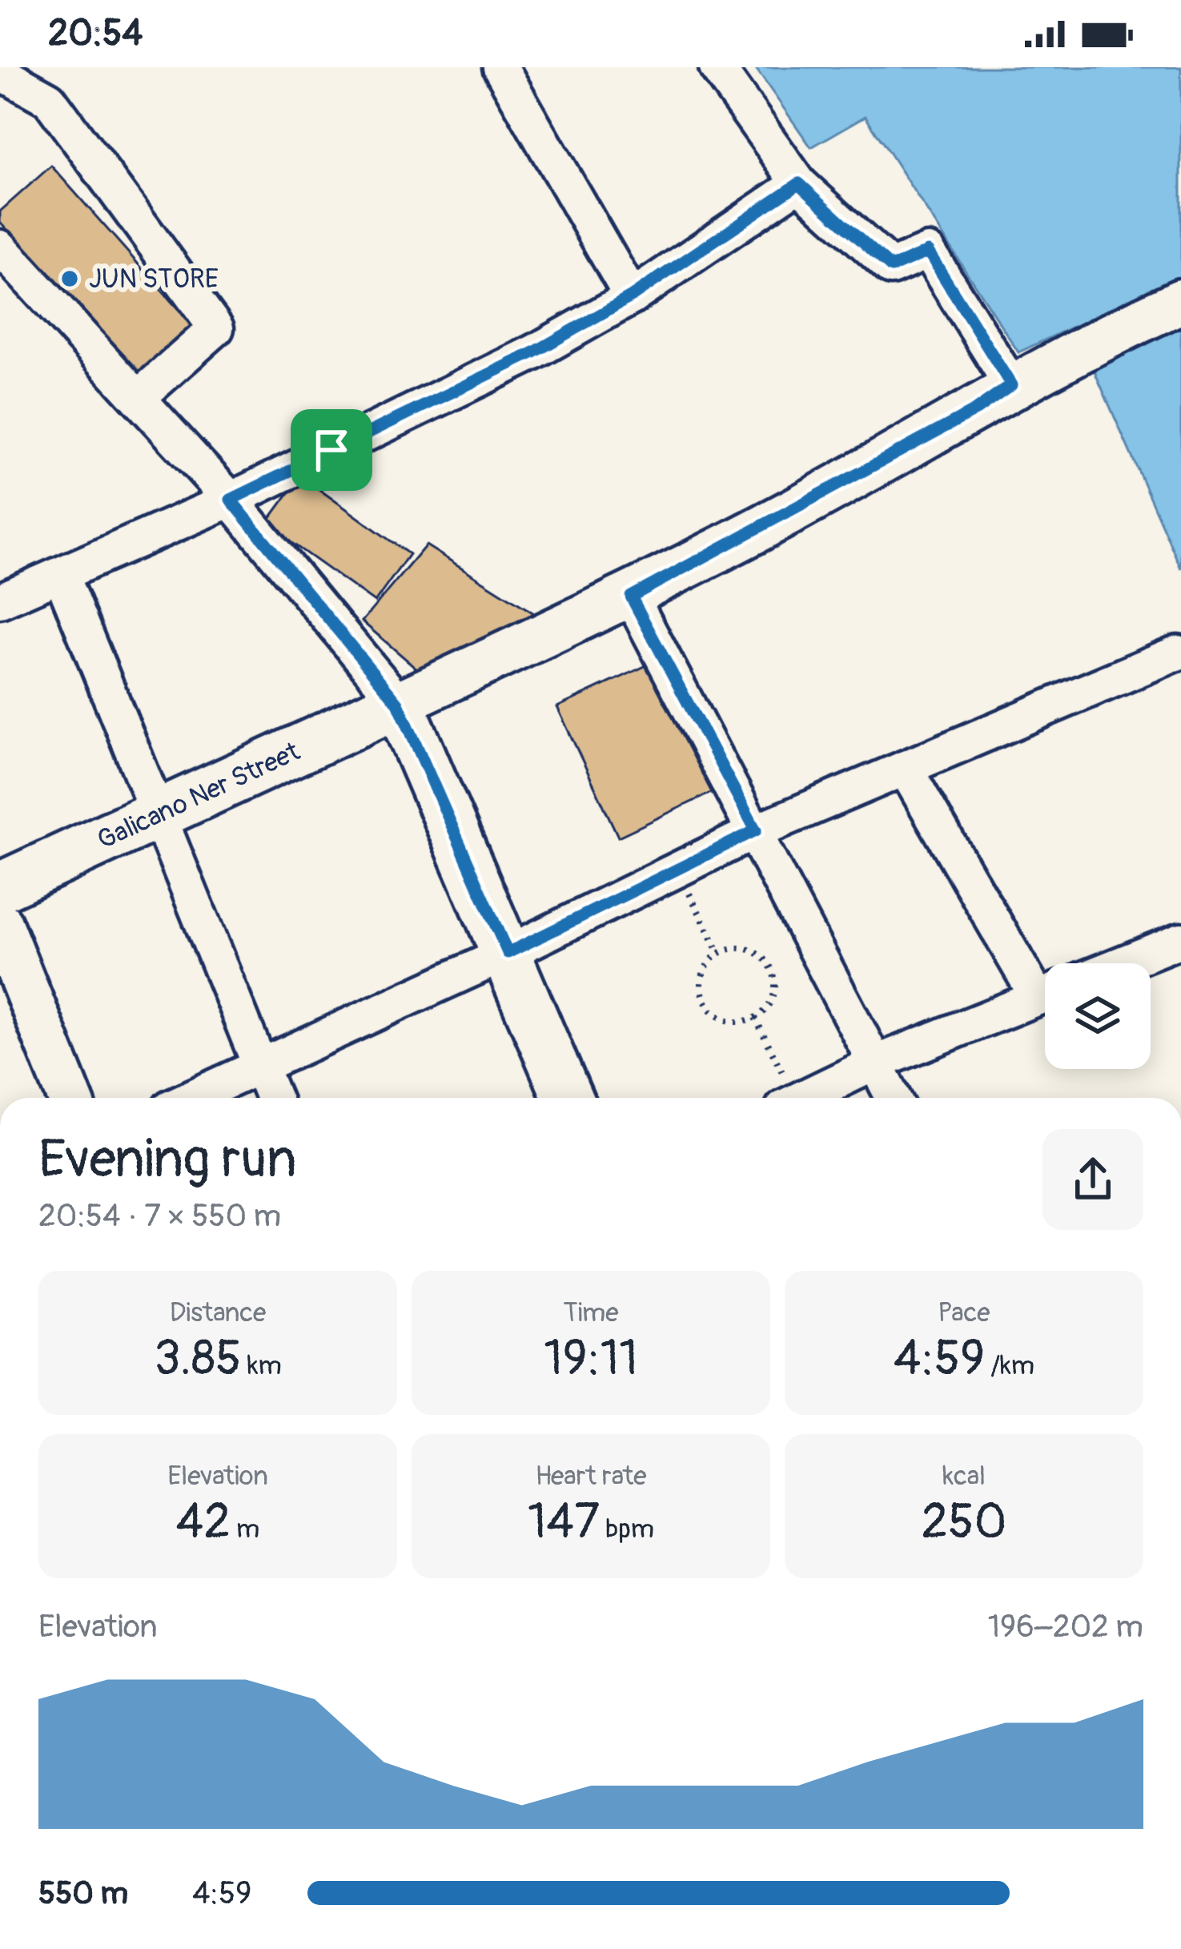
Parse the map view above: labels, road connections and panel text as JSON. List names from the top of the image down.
{
  "streets": {
    "main road": ["Galicano Ner Street"]
  },
  "places": ["JUN STORE"],
  "page": {
    "status": "20:54",
    "heading": ["Evening run", "20:54 · 7 × 550 m"],
    "stats": [
      ["Distance", "3.85 km"],
      ["Time", "19:11"],
      ["Pace", "4:59 /km"],
      ["Elevation", "42 m"],
      ["Heart rate", "147 bpm"],
      ["kcal", "250"]
    ],
    "chart": ["Elevation", "196–202 m"],
    "list": [
      {
        "name": "550 m",
        "note": "4:59"
      }
    ]
  }
}
